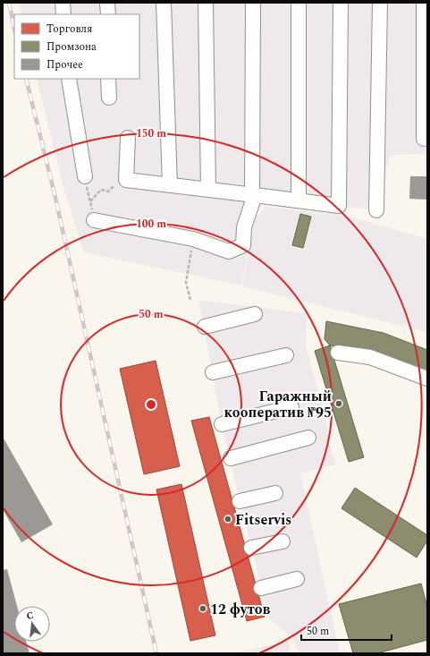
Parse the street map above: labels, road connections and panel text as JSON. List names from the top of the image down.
{
  "places": ["Гаражный кооператив №95", "Fitservis", "12 футов"],
  "legend": ["Торговля", "Промзона", "Прочее"],
  "scale_bar": "50 m",
  "north": "top",
  "rings": ["150 m", "100 m", "50 m"]
}
